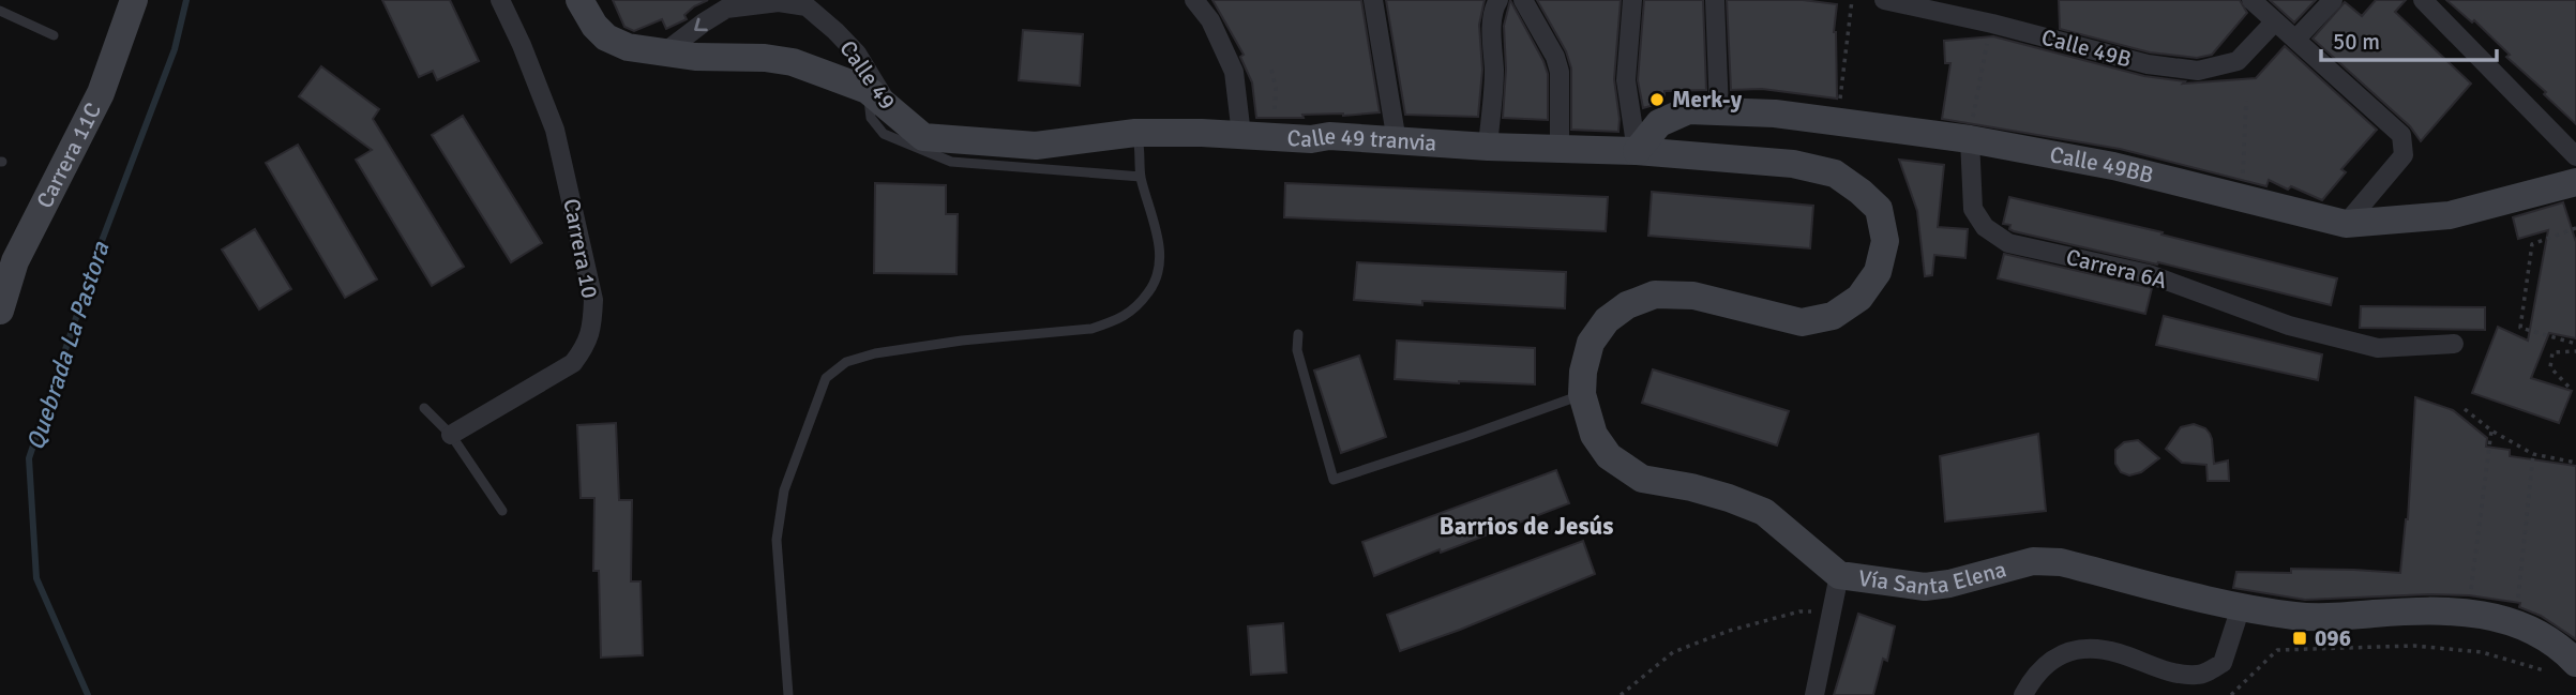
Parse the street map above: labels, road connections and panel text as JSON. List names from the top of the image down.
{
  "streets": {
    "main road": [
      "Calle 49",
      "Calle 49 tranvia",
      "Carrera 11C",
      "Calle 49BB",
      "Vía Santa Elena"
    ],
    "street": ["Calle 49B", "Carrera 10", "Carrera 6A"]
  },
  "crossings": [
    ["Calle 49", "Calle 49 tranvia"],
    ["Calle 49 tranvia", "Calle 49BB"],
    ["Calle 49 tranvia", "Vía Santa Elena"],
    ["Calle 49BB", "Carrera 6A"]
  ],
  "districts": ["Barrios de Jesús"],
  "water": ["Quebrada La Pastora"],
  "places": {
    "other": ["Merk-y"],
    "transit": ["096"]
  },
  "scale_bar": "50 m"
}
